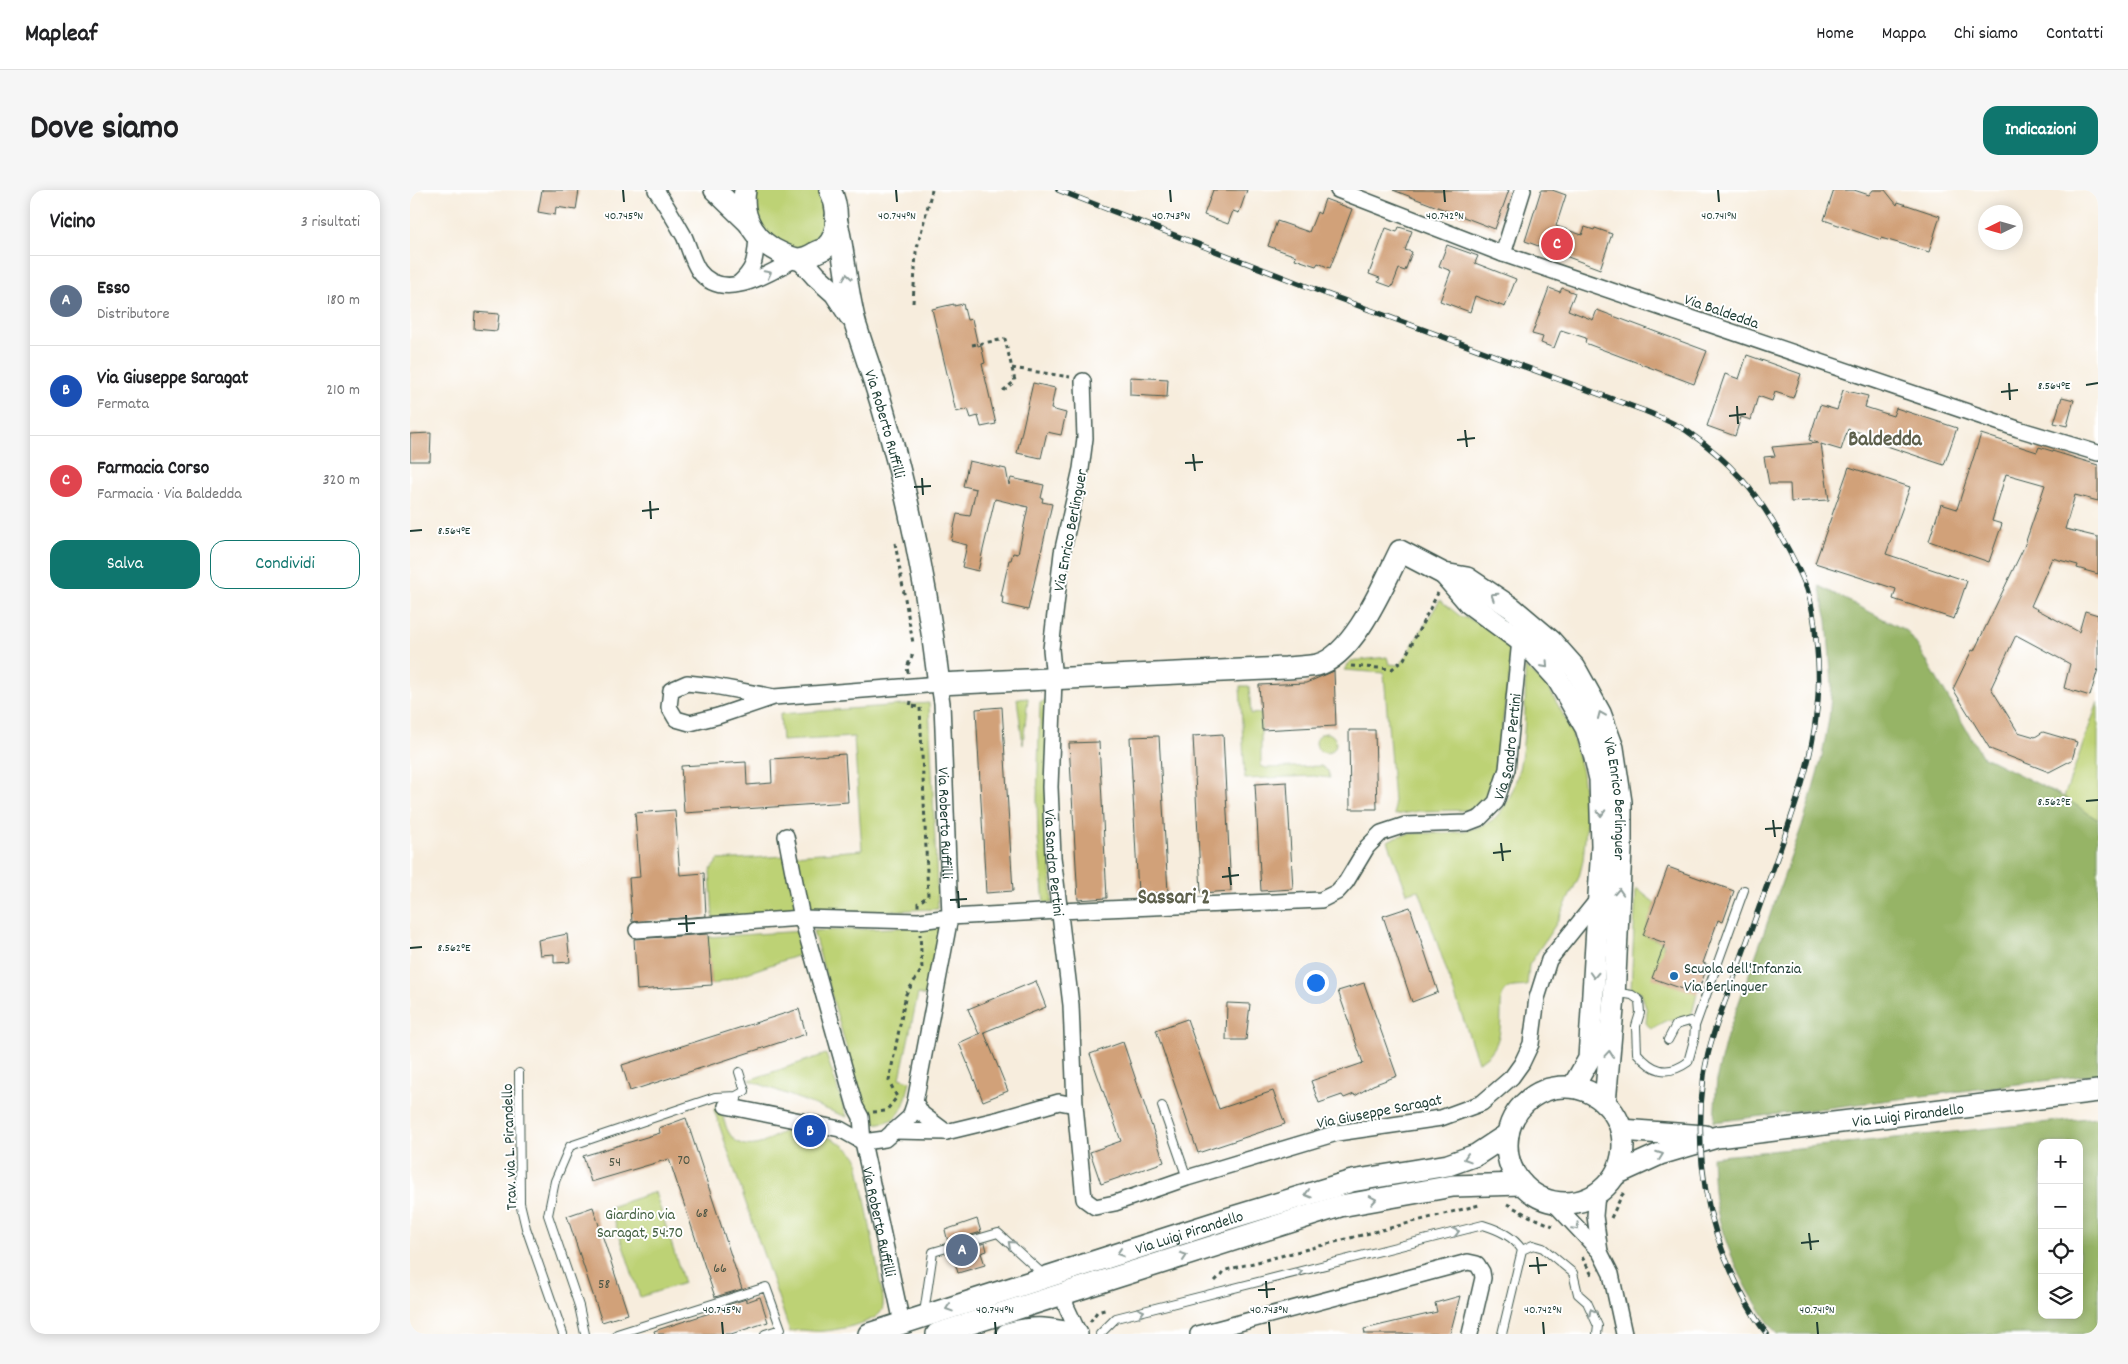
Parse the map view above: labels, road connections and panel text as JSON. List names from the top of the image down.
{
  "streets": {
    "street": [
      "Via Baldedda",
      "Via Roberto Ruffilli",
      "Via Enrico Berlinguer",
      "Via Sandro Pertini",
      "Via Giuseppe Saragat",
      "Via Luigi Pirandello"
    ],
    "lane": ["Trav. via L. Pirandello"]
  },
  "crossings": [
    ["Via Roberto Ruffilli", "Via Luigi Pirandello"],
    ["Via Enrico Berlinguer", "Via Sandro Pertini"],
    ["Via Enrico Berlinguer", "Via Giuseppe Saragat"],
    ["Via Enrico Berlinguer", "Via Luigi Pirandello"]
  ],
  "districts": ["Baldedda", "Sassari 2"],
  "parks": ["Giardino via Saragat, 54:70"],
  "places": ["Scuola dell'Infanzia Via Berlinguer"],
  "house_numbers": [
    "70",
    "54",
    "68",
    "66",
    "58"
  ],
  "north": "left",
  "page": {
    "header": "Mapleaf",
    "nav": [
      "Home",
      "Mappa",
      "Chi siamo",
      "Contatti"
    ],
    "title": "Dove siamo",
    "buttons": [
      "Indicazioni",
      ["Salva", "Condividi"]
    ],
    "heading": ["Vicino", "3 risultati"],
    "pins": ["C", "B", "A"],
    "list": [
      {
        "mark": "A",
        "name": "Esso",
        "note": "Distributore",
        "value": "180 m"
      },
      {
        "mark": "B",
        "name": "Via Giuseppe Saragat",
        "note": "Fermata",
        "value": "210 m"
      },
      {
        "mark": "C",
        "name": "Farmacia Corso",
        "note": "Farmacia · Via Baldedda",
        "value": "320 m"
      }
    ],
    "map_buttons": ["+", "−"]
  },
  "coordinates": [
    "40.745°N",
    "40.744°N",
    "40.743°N",
    "40.742°N",
    "40.741°N",
    "8.564°E",
    "8.562°E"
  ]
}
